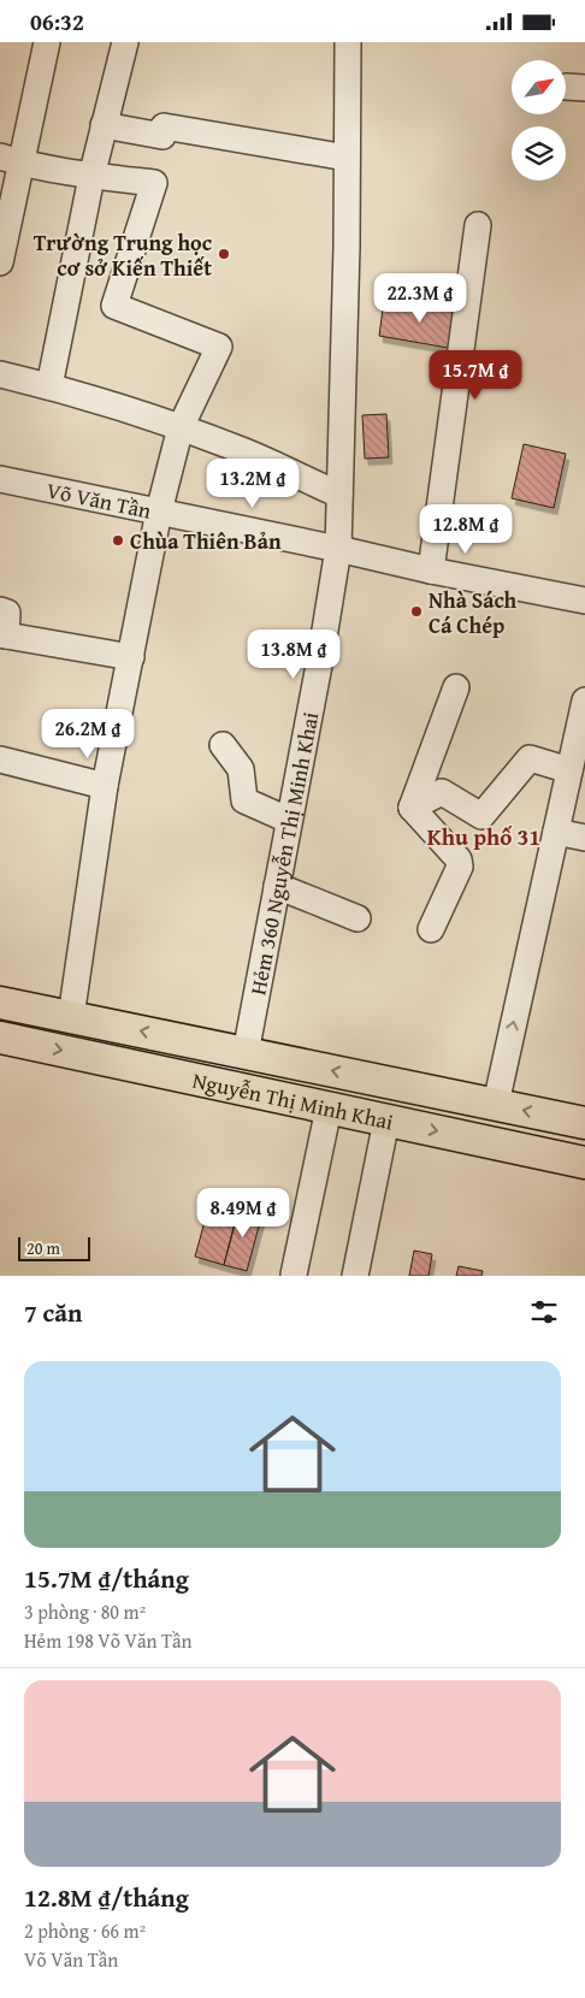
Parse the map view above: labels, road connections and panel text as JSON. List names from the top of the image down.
{
  "streets": {
    "main road": ["Nguyễn Thị Minh Khai"],
    "street": ["Võ Văn Tần", "Hẻm 360 Nguyễn Thị Minh Khai"]
  },
  "crossings": [
    ["Võ Văn Tần", "Hẻm 360 Nguyễn Thị Minh Khai"],
    ["Hẻm 360 Nguyễn Thị Minh Khai", "Nguyễn Thị Minh Khai"]
  ],
  "districts": ["Khu phố 31"],
  "places": ["Trường Trung học cơ sở Kiến Thiết", "Chùa Thiên Bản", "Nhà Sách Cá Chép"],
  "scale_bar": "20 m",
  "north": "top right",
  "page": {
    "status": "06:32",
    "price": [
      "22.3M ₫",
      "15.7M ₫",
      "13.2M ₫",
      "12.8M ₫",
      "13.8M ₫",
      "26.2M ₫",
      "8.49M ₫"
    ],
    "scale": "20 m",
    "heading": "7 căn",
    "list": [
      {
        "name": "15.7M ₫/tháng",
        "note": "3 phòng · 80 m² · Hẻm 198 Võ Văn Tần"
      },
      {
        "name": "12.8M ₫/tháng",
        "note": "2 phòng · 66 m² · Võ Văn Tần"
      }
    ]
  }
}
